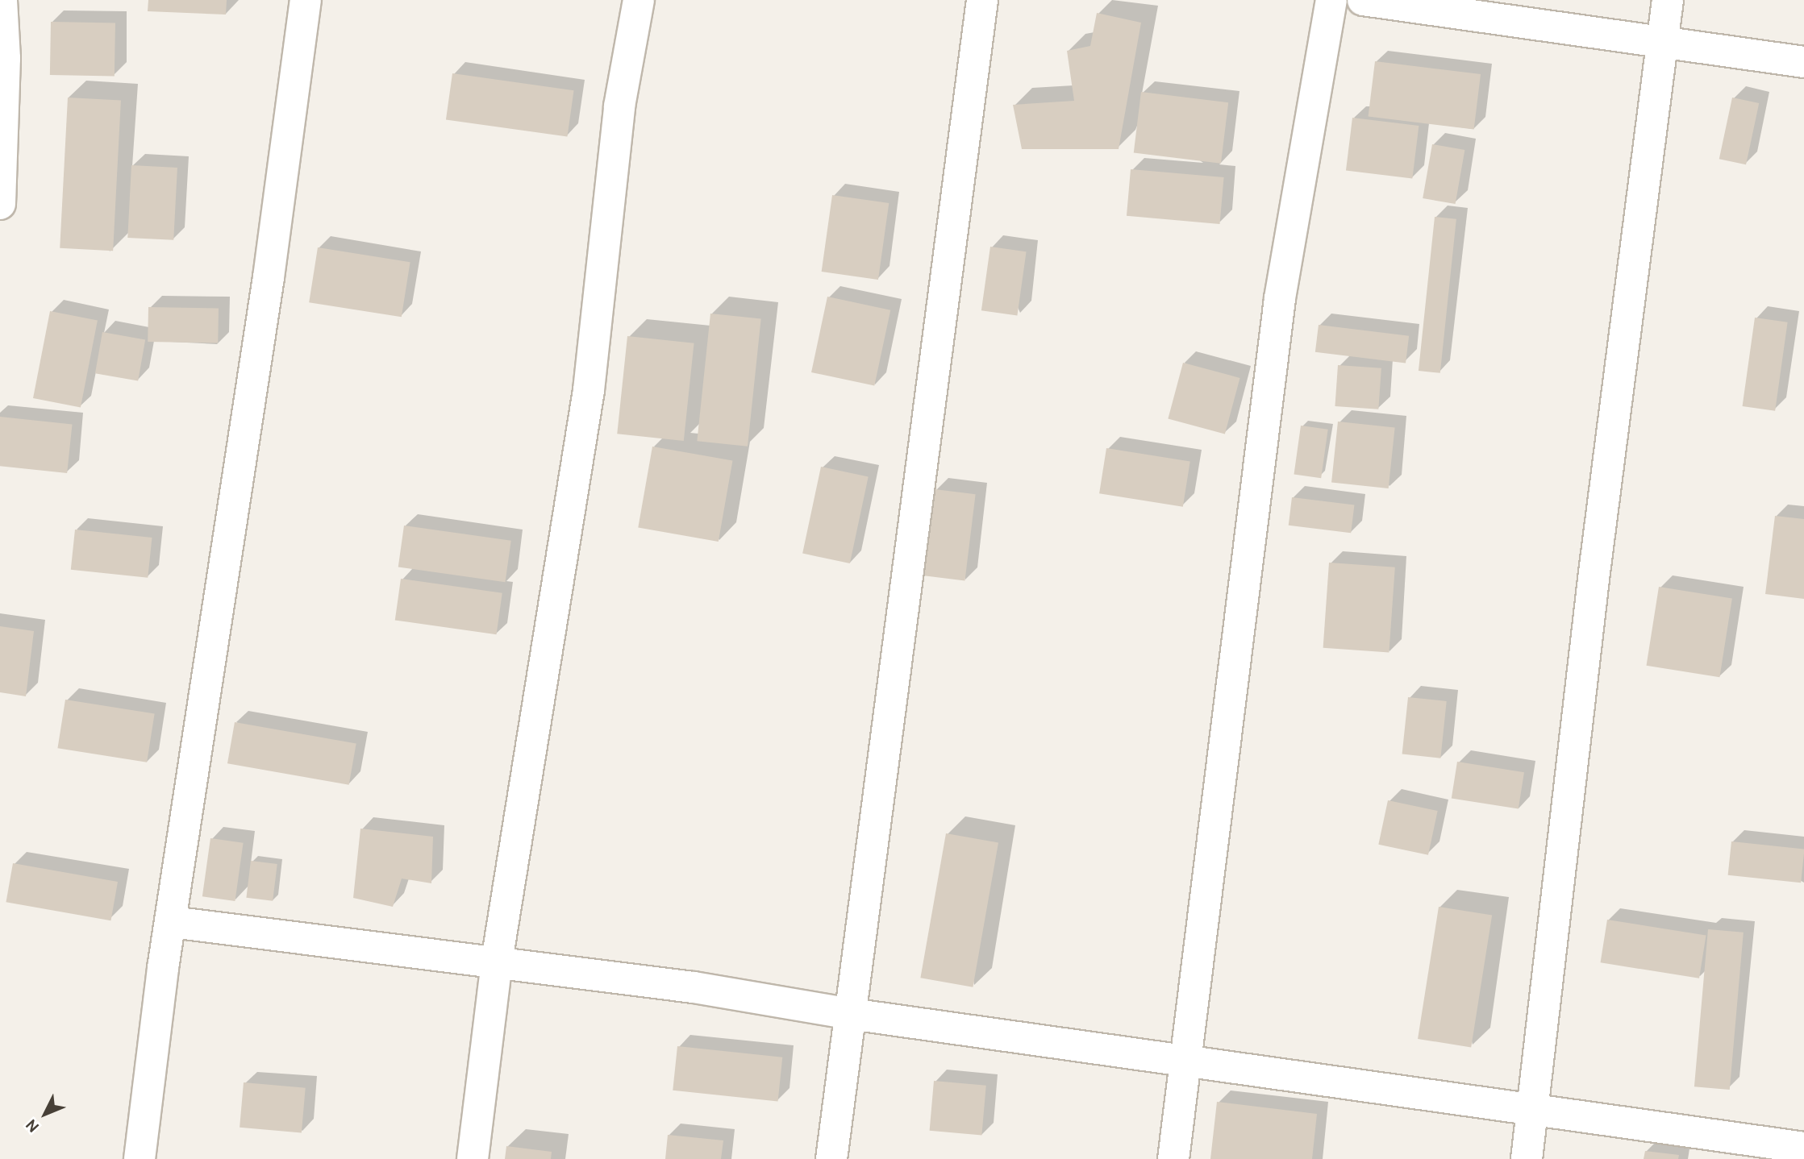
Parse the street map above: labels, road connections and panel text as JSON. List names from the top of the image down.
{
  "north": "bottom left"
}
